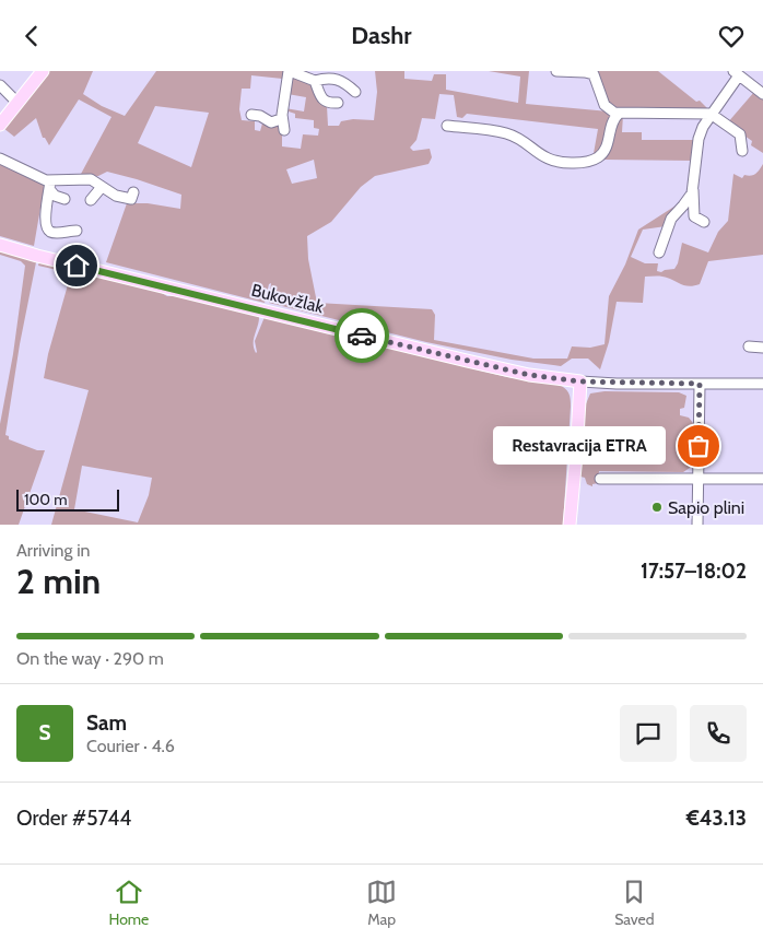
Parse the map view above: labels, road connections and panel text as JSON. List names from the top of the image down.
{
  "streets": {
    "main road": ["Bukovžlak"]
  },
  "places": ["Restavracija ETRA", "Sapio plini"],
  "scale_bar": "100 m",
  "page": {
    "header": "Dashr",
    "bubble": "Restavracija ETRA",
    "scale": "100 m",
    "heading": ["2 min", "Arriving in", "17:57–18:02"],
    "panel": [
      "Sam",
      "Courier · 4.6",
      "Order #5744",
      "€43.13"
    ],
    "bar": "On the way · 290 m",
    "round": "S",
    "tabs": ["Home", "Map", "Saved"]
  }
}
